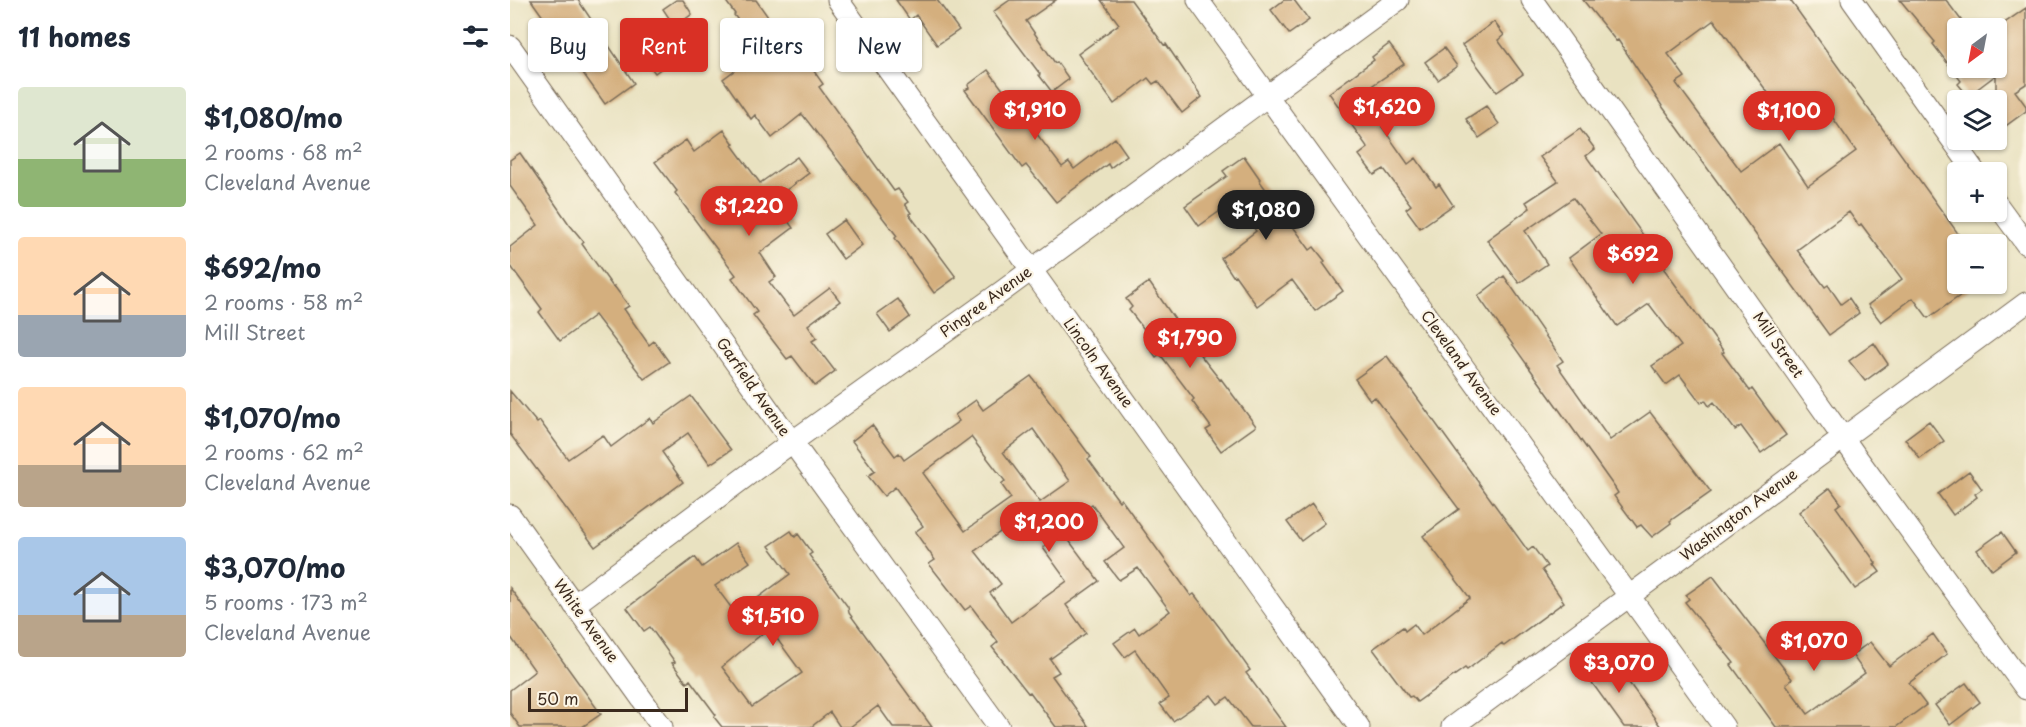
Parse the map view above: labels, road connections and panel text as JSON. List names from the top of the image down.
{
  "streets": {
    "street": [
      "Pingree Avenue",
      "Mill Street",
      "Lincoln Avenue",
      "Cleveland Avenue",
      "Garfield Avenue",
      "Washington Avenue",
      "White Avenue"
    ]
  },
  "crossings": [
    ["Pingree Avenue", "Lincoln Avenue"],
    ["Pingree Avenue", "Cleveland Avenue"],
    ["Pingree Avenue", "Garfield Avenue"],
    ["Pingree Avenue", "White Avenue"],
    ["Mill Street", "Washington Avenue"],
    ["Cleveland Avenue", "Washington Avenue"]
  ],
  "scale_bar": "50 m",
  "north": "bottom left",
  "page": {
    "heading": "11 homes",
    "map_buttons": ["+", "−"],
    "chip": [
      "Buy",
      "Rent",
      "Filters",
      "New"
    ],
    "list": [
      {
        "name": "$1,080/mo",
        "note": "2 rooms · 68 m² · Cleveland Avenue"
      },
      {
        "name": "$692/mo",
        "note": "2 rooms · 58 m² · Mill Street"
      },
      {
        "name": "$1,070/mo",
        "note": "2 rooms · 62 m² · Cleveland Avenue"
      },
      {
        "name": "$3,070/mo",
        "note": "5 rooms · 173 m² · Cleveland Avenue"
      }
    ],
    "price": [
      "$1,620",
      "$1,910",
      "$1,100",
      "$1,220",
      "$1,080",
      "$692",
      "$1,790",
      "$1,200",
      "$1,510",
      "$1,070",
      "$3,070"
    ],
    "scale": "50 m"
  }
}
